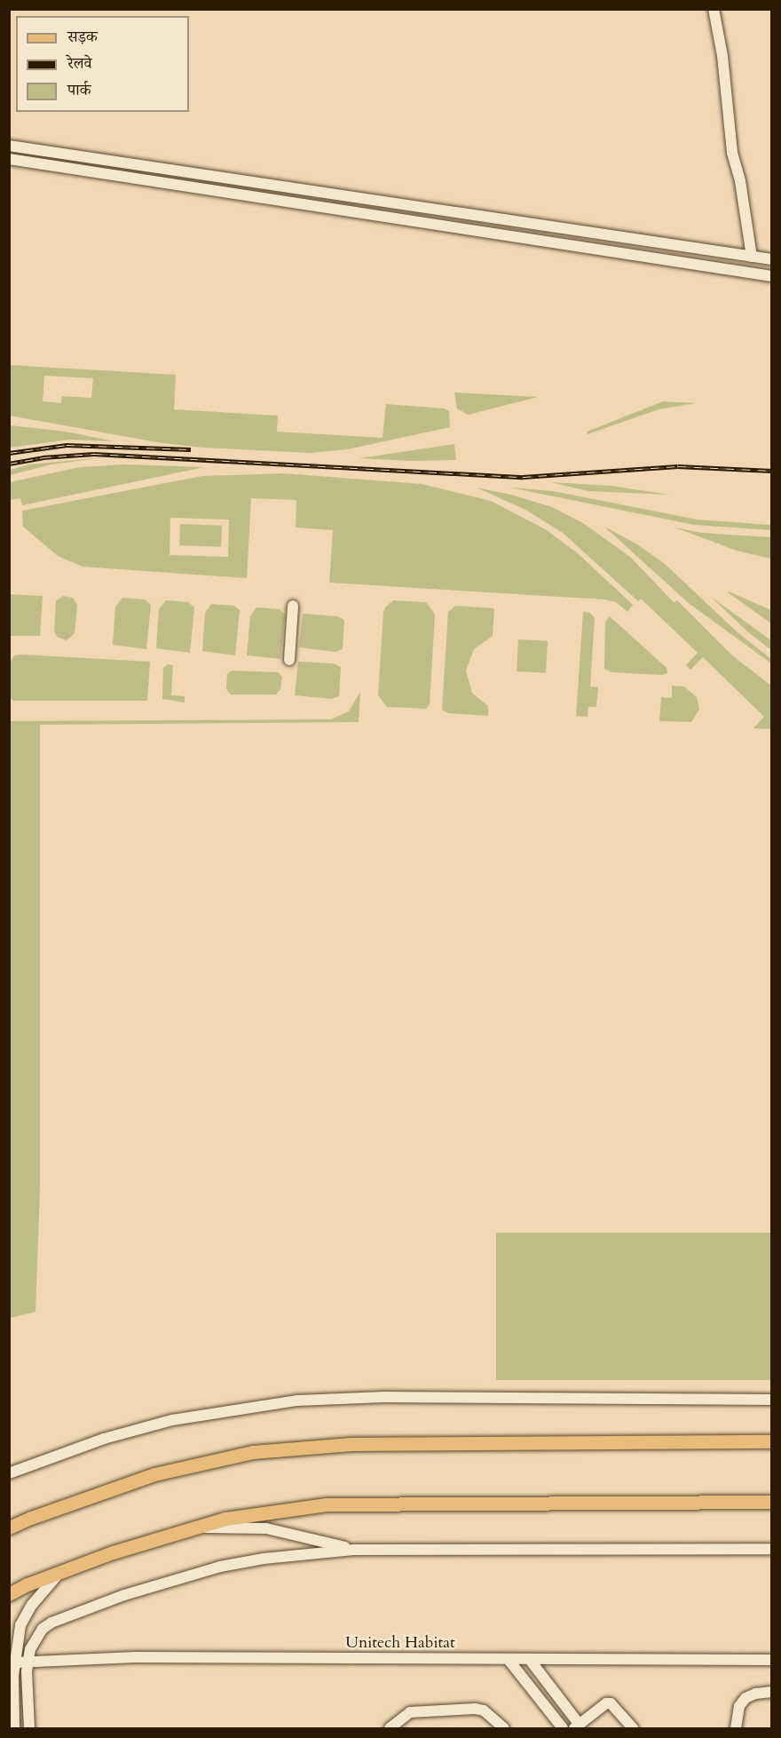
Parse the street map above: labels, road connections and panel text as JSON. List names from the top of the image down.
{
  "streets": {
    "street": ["Unitech Habitat"]
  },
  "legend": ["सड़क", "रेलवे", "पार्क"]
}
